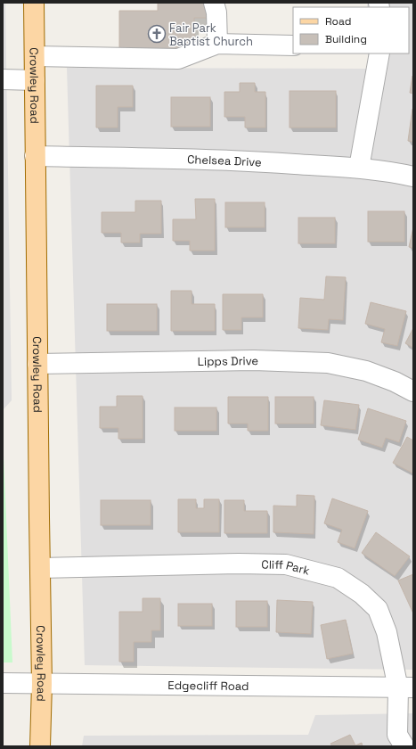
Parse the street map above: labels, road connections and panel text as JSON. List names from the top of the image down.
{
  "streets": {
    "main road": ["Crowley Road"],
    "street": [
      "Chelsea Drive",
      "Lipps Drive",
      "Cliff Park",
      "Edgecliff Road"
    ]
  },
  "crossings": [
    ["Crowley Road", "Chelsea Drive"],
    ["Crowley Road", "Lipps Drive"],
    ["Crowley Road", "Cliff Park"],
    ["Crowley Road", "Edgecliff Road"],
    ["Cliff Park", "Edgecliff Road"]
  ],
  "places": {
    "church": ["Fair Park Baptist Church"]
  },
  "legend": ["Road", "Building"]
}
